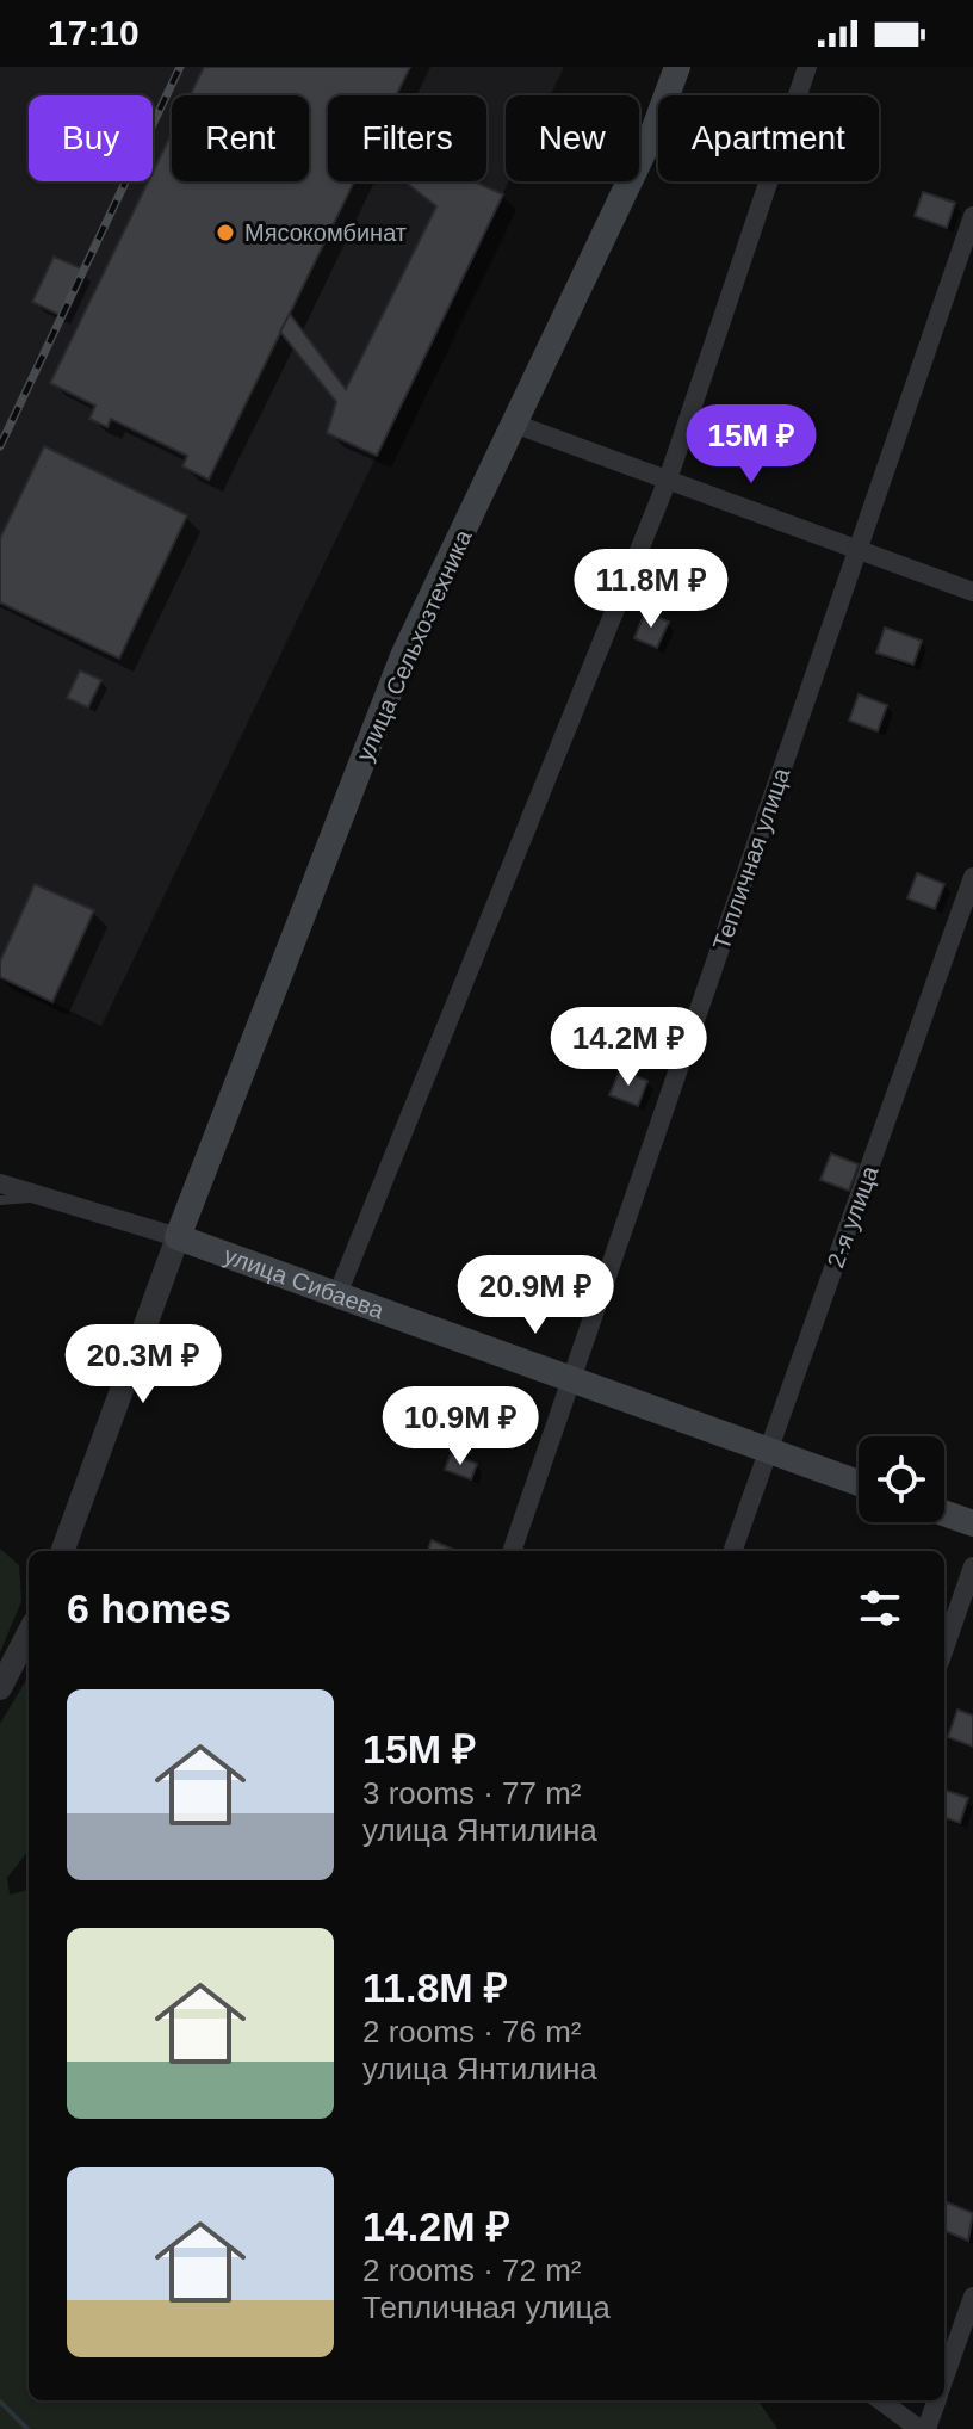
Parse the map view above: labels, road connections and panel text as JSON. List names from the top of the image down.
{
  "streets": {
    "main road": ["улица Сельхозтехника", "улица Сибаева"],
    "street": ["Тепличная улица", "2-я улица"]
  },
  "crossings": [
    ["улица Сельхозтехника", "улица Сибаева"],
    ["Тепличная улица", "улица Сибаева"],
    ["2-я улица", "улица Сибаева"]
  ],
  "places": ["Мясокомбинат"],
  "page": {
    "status": "17:10",
    "chip": [
      "Buy",
      "Rent",
      "Filters",
      "New",
      "Apartment"
    ],
    "price": [
      "15M ₽",
      "11.8M ₽",
      "14.2M ₽",
      "20.9M ₽",
      "20.3M ₽",
      "10.9M ₽"
    ],
    "heading": "6 homes",
    "list": [
      {
        "name": "15M ₽",
        "note": "3 rooms · 77 m² · улица Янтилина"
      },
      {
        "name": "11.8M ₽",
        "note": "2 rooms · 76 m² · улица Янтилина"
      },
      {
        "name": "14.2M ₽",
        "note": "2 rooms · 72 m² · Тепличная улица"
      }
    ]
  }
}
